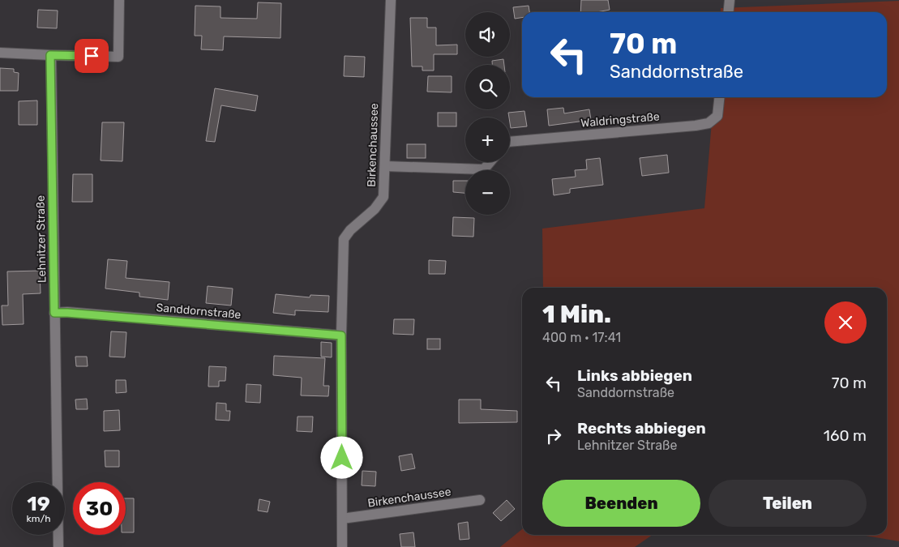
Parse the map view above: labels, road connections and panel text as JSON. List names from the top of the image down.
{
  "streets": {
    "street": [
      "Waldringstraße",
      "Birkenchaussee",
      "Lehnitzer Straße",
      "Sanddornstraße"
    ]
  },
  "crossings": [
    ["Birkenchaussee", "Sanddornstraße"],
    ["Lehnitzer Straße", "Sanddornstraße"]
  ],
  "page": {
    "map_buttons": ["+", "−"],
    "turn": ["70 m", "Sanddornstraße"],
    "heading": ["1 Min.", "400 m · 17:41"],
    "list": [
      {
        "name": "Links abbiegen",
        "note": "Sanddornstraße",
        "value": "70 m"
      },
      {
        "name": "Rechts abbiegen",
        "note": "Lehnitzer Straße",
        "value": "160 m"
      }
    ],
    "buttons": ["Beenden", "Teilen"],
    "speed": "19 km/h",
    "limit": "30"
  }
}
